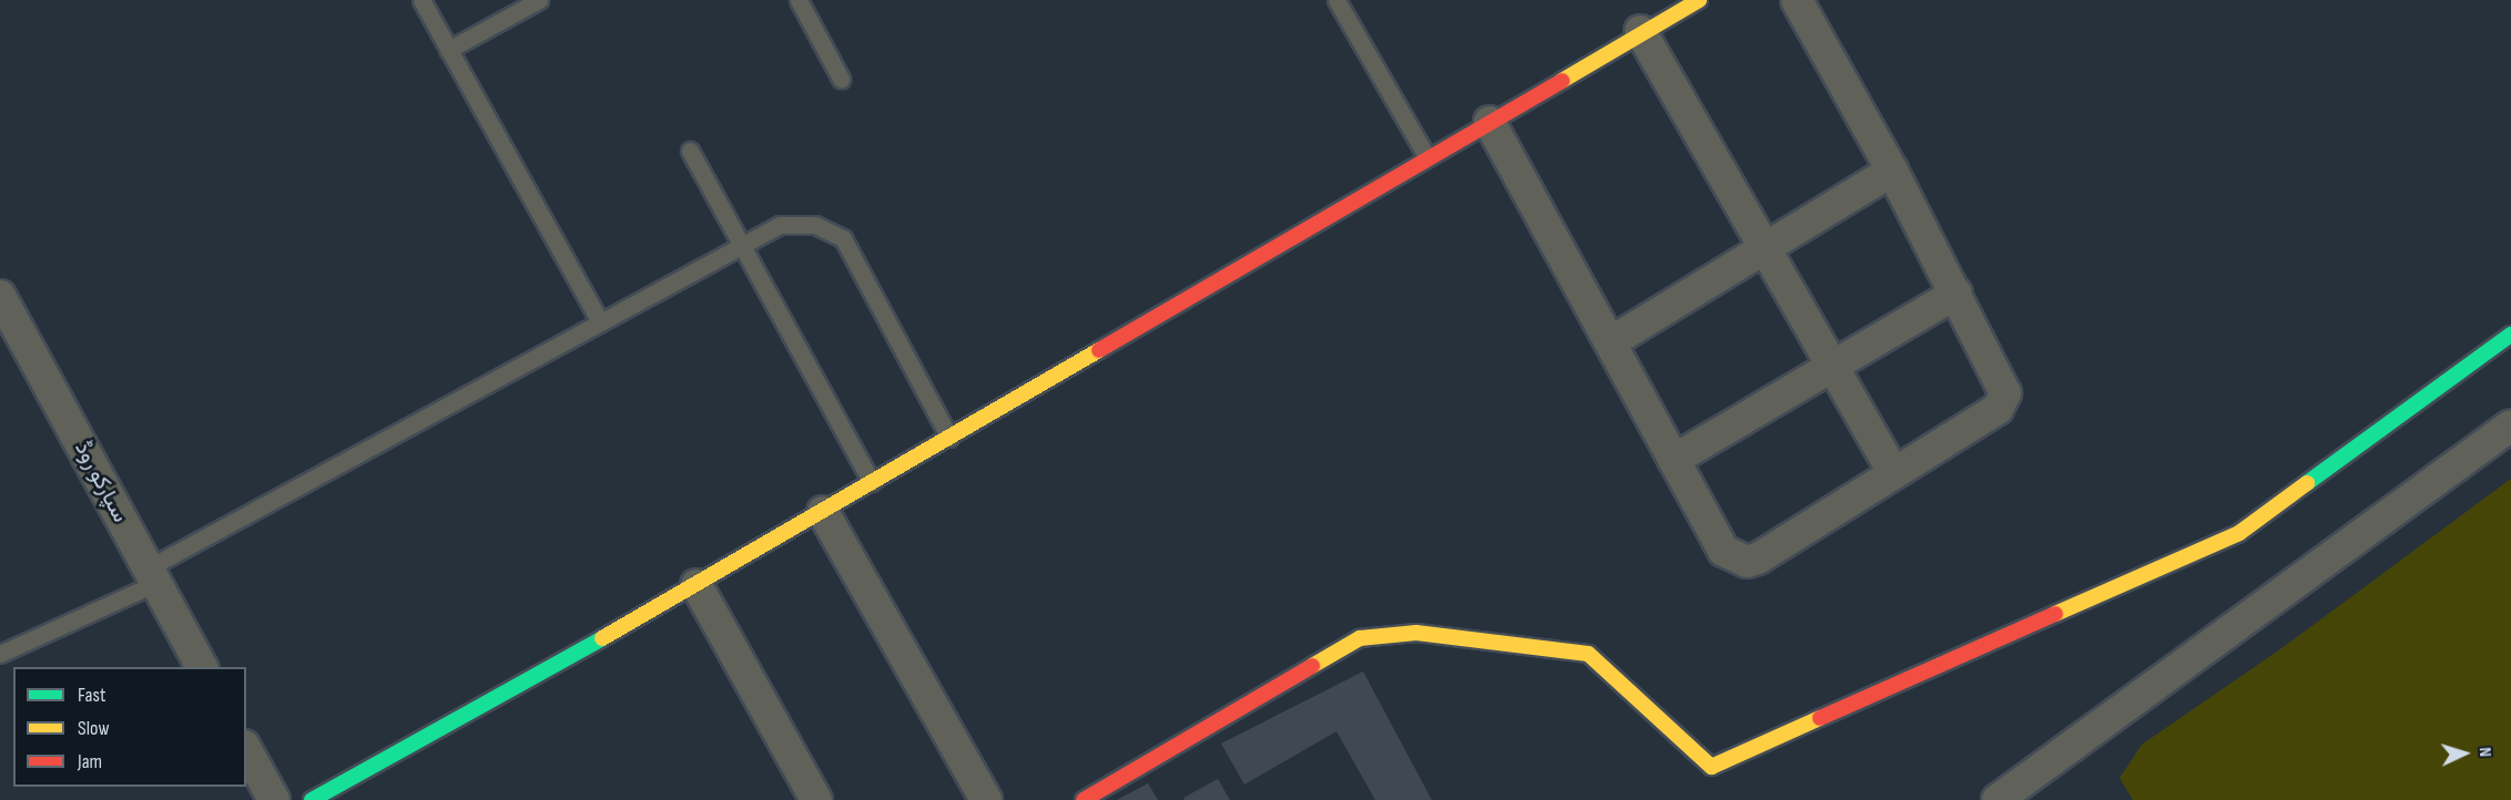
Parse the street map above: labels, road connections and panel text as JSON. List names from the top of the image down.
{
  "streets": {
    "street": ["سپارکو روڈ"]
  },
  "legend": ["Fast", "Slow", "Jam"],
  "north": "right"
}
